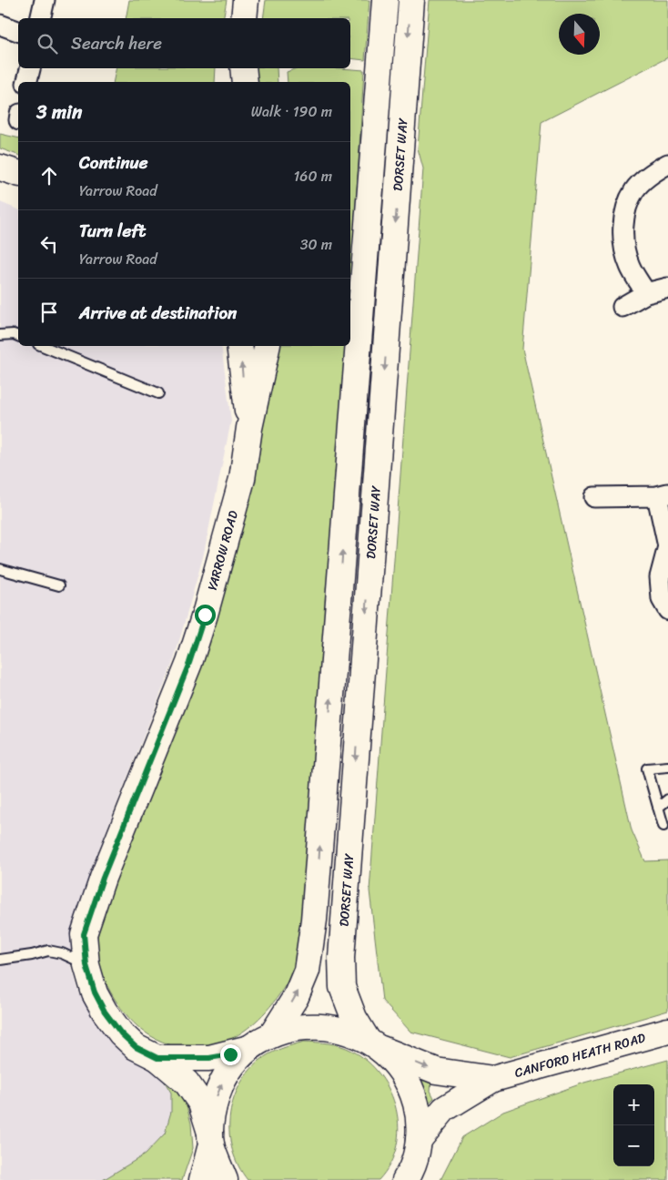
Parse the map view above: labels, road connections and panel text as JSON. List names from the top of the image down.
{
  "streets": {
    "main road": ["DORSET WAY", "YARROW ROAD", "CANFORD HEATH ROAD"]
  },
  "crossings": [
    ["DORSET WAY", "CANFORD HEATH ROAD"]
  ],
  "north": "bottom",
  "page": {
    "search": "Search here",
    "heading": ["3 min", "Walk · 190 m"],
    "list": [
      ["Continue", "Yarrow Road", "160 m"],
      ["Turn left", "Yarrow Road", "30 m"],
      "Arrive at destination"
    ],
    "map_buttons": ["+", "−"]
  }
}
